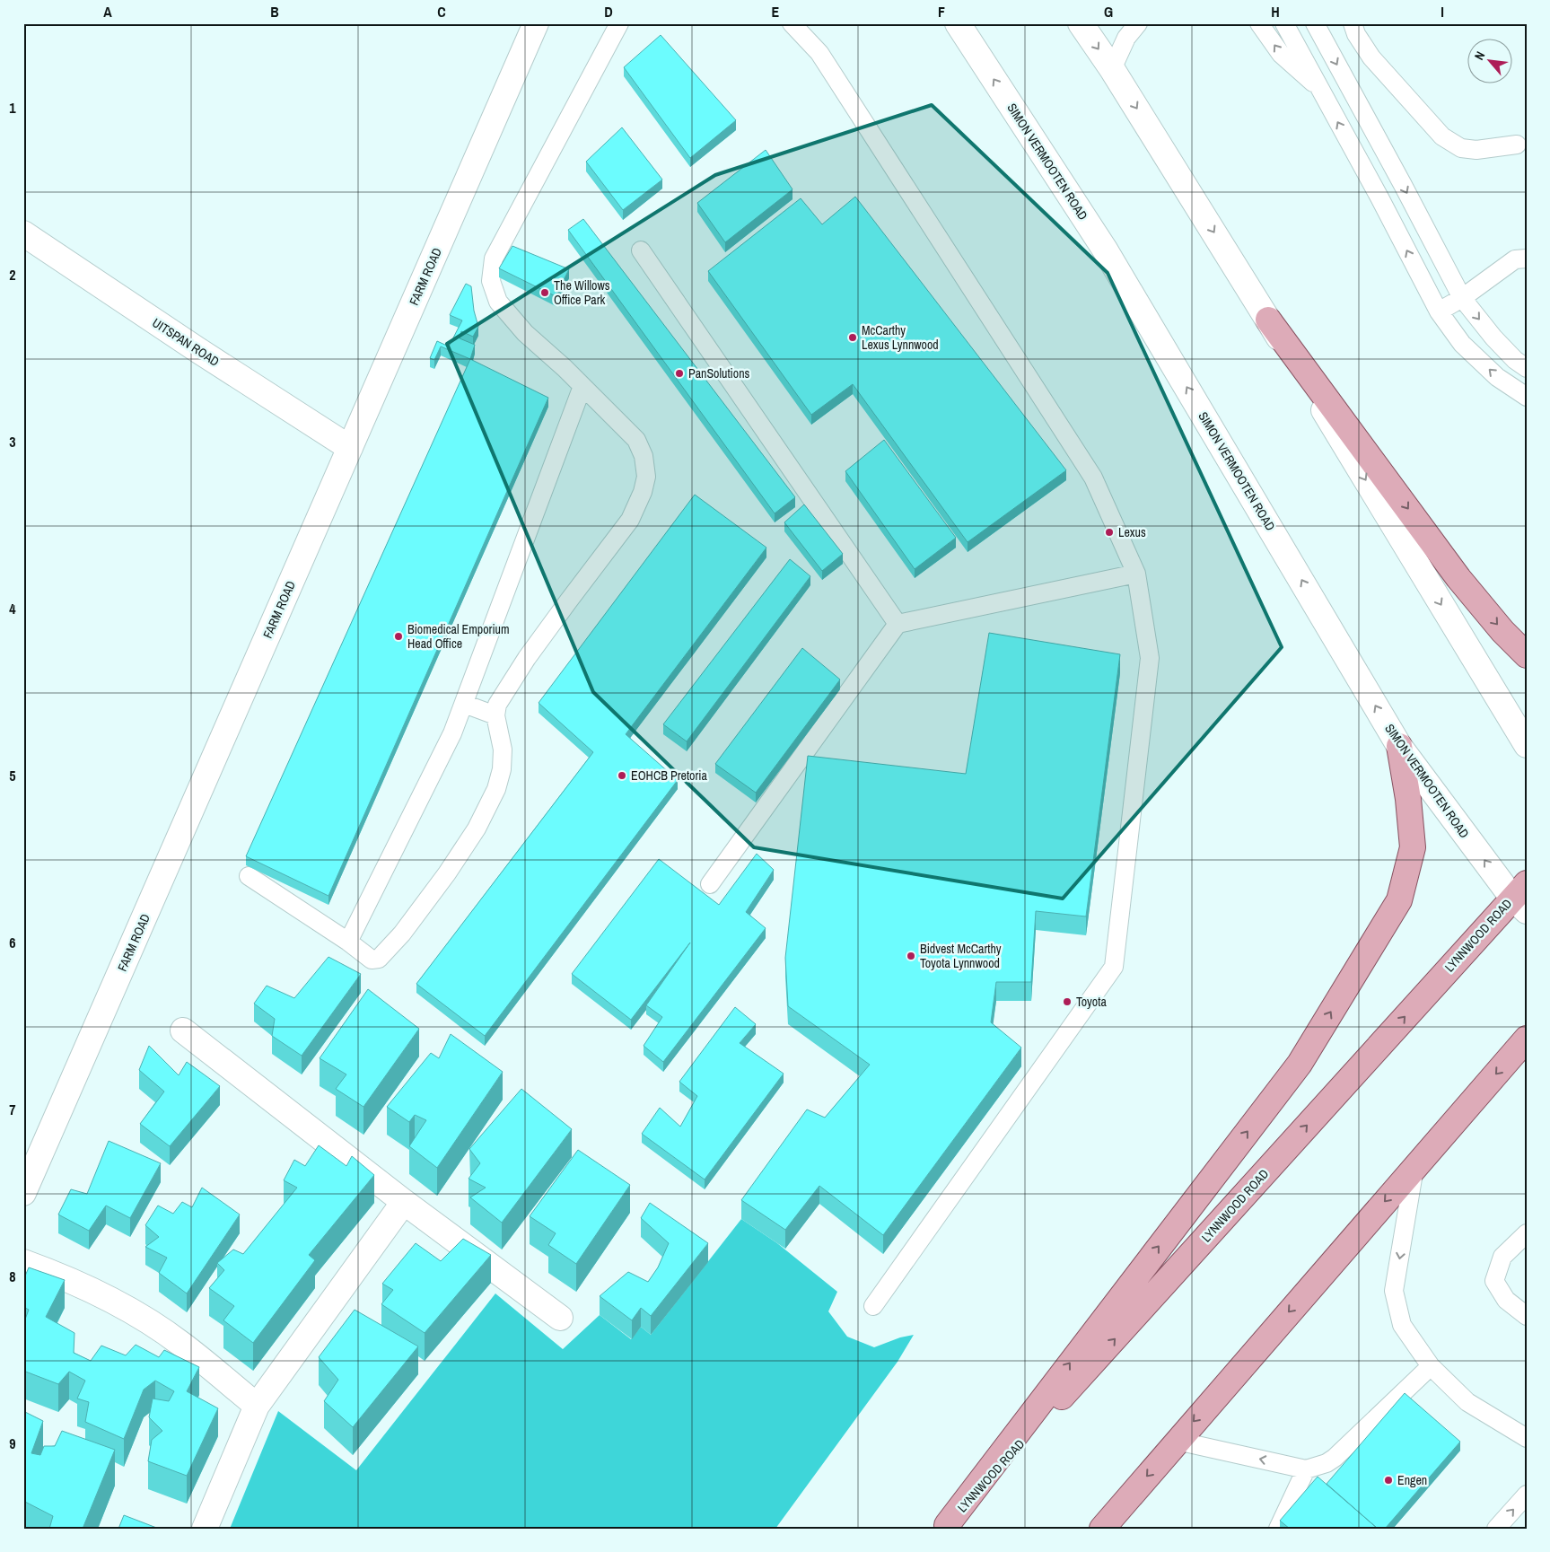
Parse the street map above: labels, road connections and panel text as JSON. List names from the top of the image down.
{
  "streets": {
    "main road": ["LYNNWOOD ROAD"],
    "street": ["SIMON VERMOOTEN ROAD", "FARM ROAD", "UITSPAN ROAD"]
  },
  "crossings": [
    ["SIMON VERMOOTEN ROAD", "LYNNWOOD ROAD"],
    ["FARM ROAD", "UITSPAN ROAD"]
  ],
  "places": [
    "The Willows Office Park",
    "McCarthy Lexus Lynnwood",
    "PanSolutions",
    "Lexus",
    "Biomedical Emporium Head Office",
    "EOHCB Pretoria",
    "Bidvest McCarthy Toyota Lynnwood",
    "Toyota",
    "Engen"
  ],
  "north": "top left",
  "grid": {
    "columns": [
      "A",
      "B",
      "C",
      "D",
      "E",
      "F",
      "G",
      "H",
      "I"
    ],
    "rows": [
      "1",
      "2",
      "3",
      "4",
      "5",
      "6",
      "7",
      "8",
      "9"
    ]
  }
}
